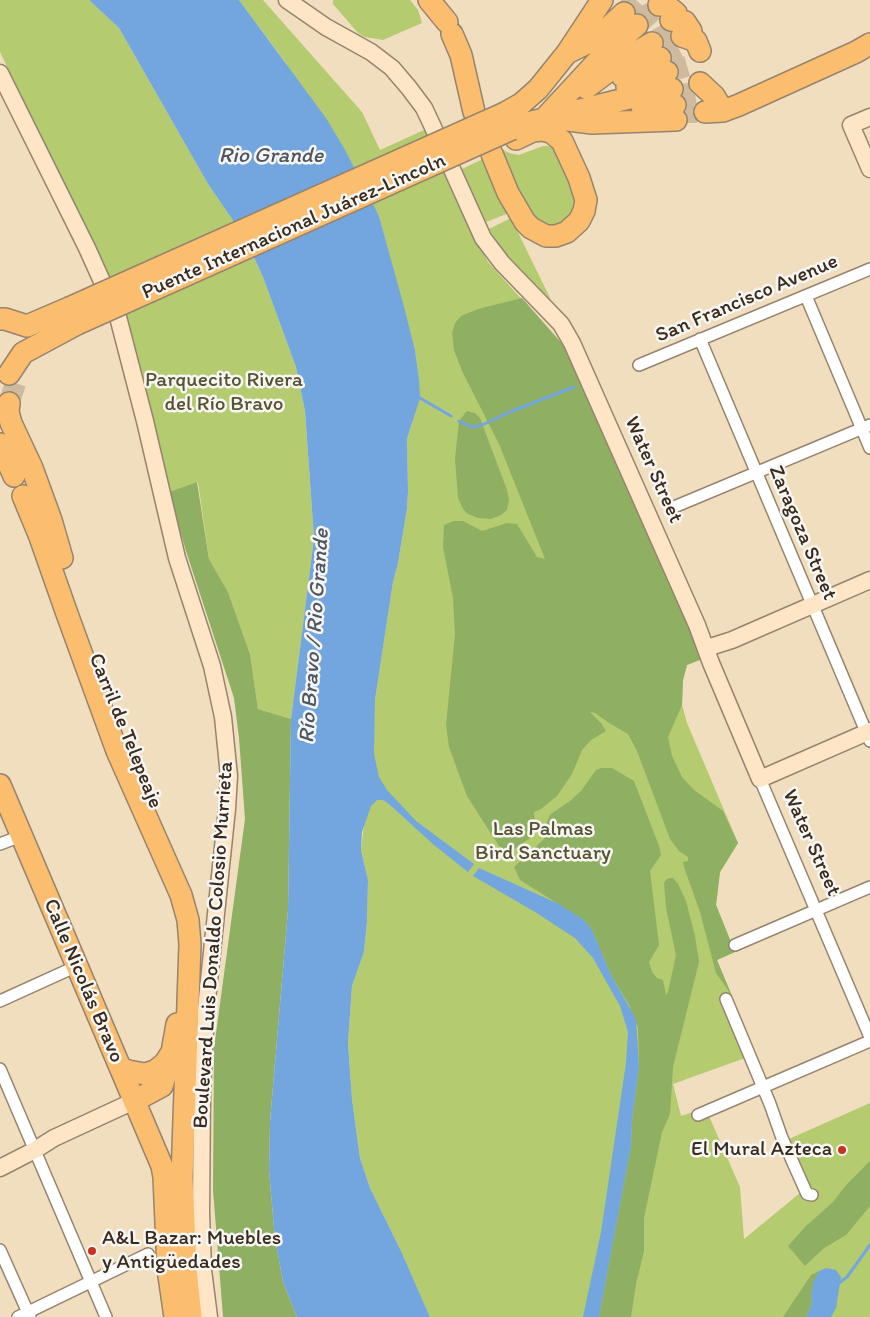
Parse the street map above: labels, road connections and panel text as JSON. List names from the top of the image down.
{
  "streets": {
    "highway": [
      "Puente Internacional Juárez-Lincoln",
      "Carril de Telepeaje",
      "Boulevard Luis Donaldo Colosio Murrieta",
      "Calle Nicolás Bravo"
    ],
    "main road": ["Water Street"],
    "street": ["San Francisco Avenue", "Zaragoza Street"]
  },
  "crossings": [
    ["San Francisco Avenue", "Zaragoza Street"],
    ["Carril de Telepeaje", "Boulevard Luis Donaldo Colosio Murrieta"]
  ],
  "water": ["Rio Grande", "Río Bravo / Rio Grande"],
  "parks": ["Parquecito Rivera del Río Bravo", "Las Palmas Bird Sanctuary"],
  "places": ["El Mural Azteca", "A&L Bazar: Muebles y Antigüedades"]
}
